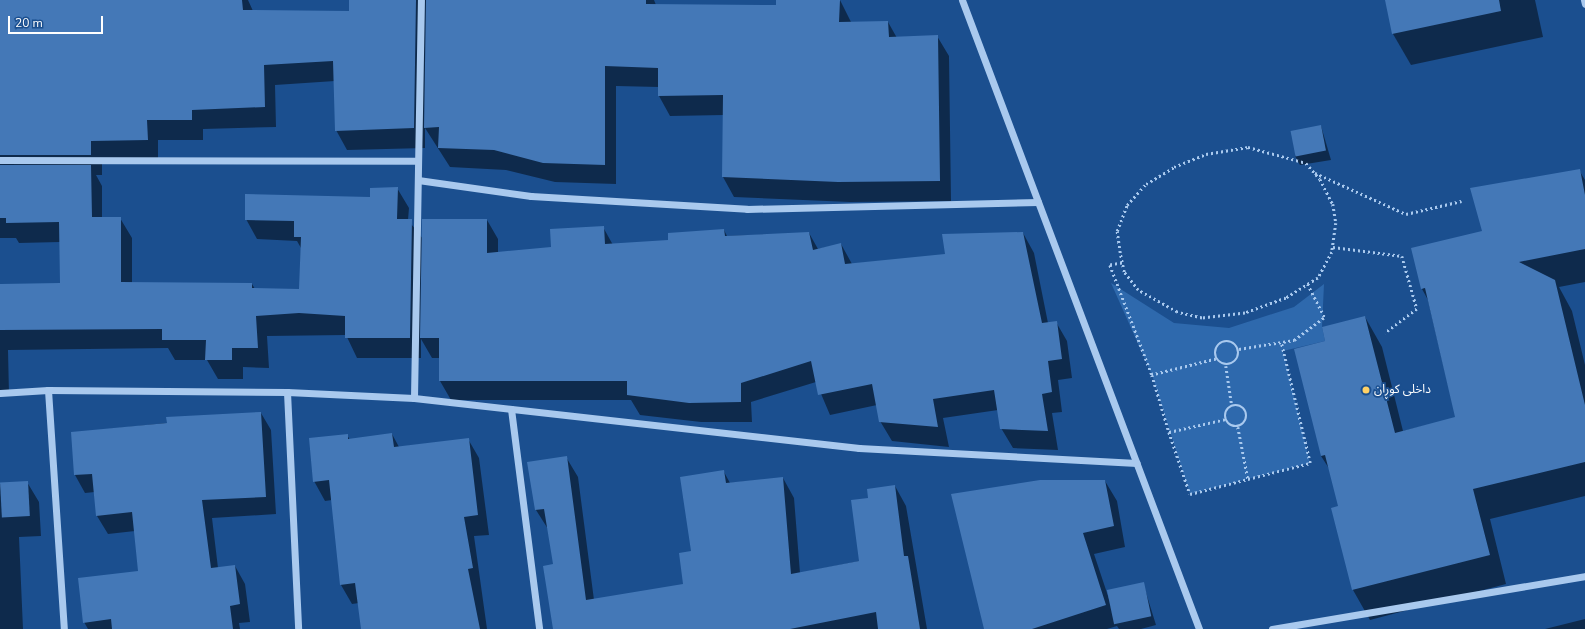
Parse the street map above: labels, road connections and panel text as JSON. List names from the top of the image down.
{
  "places": ["داخلی کوڕان"],
  "scale_bar": "20 m"
}
